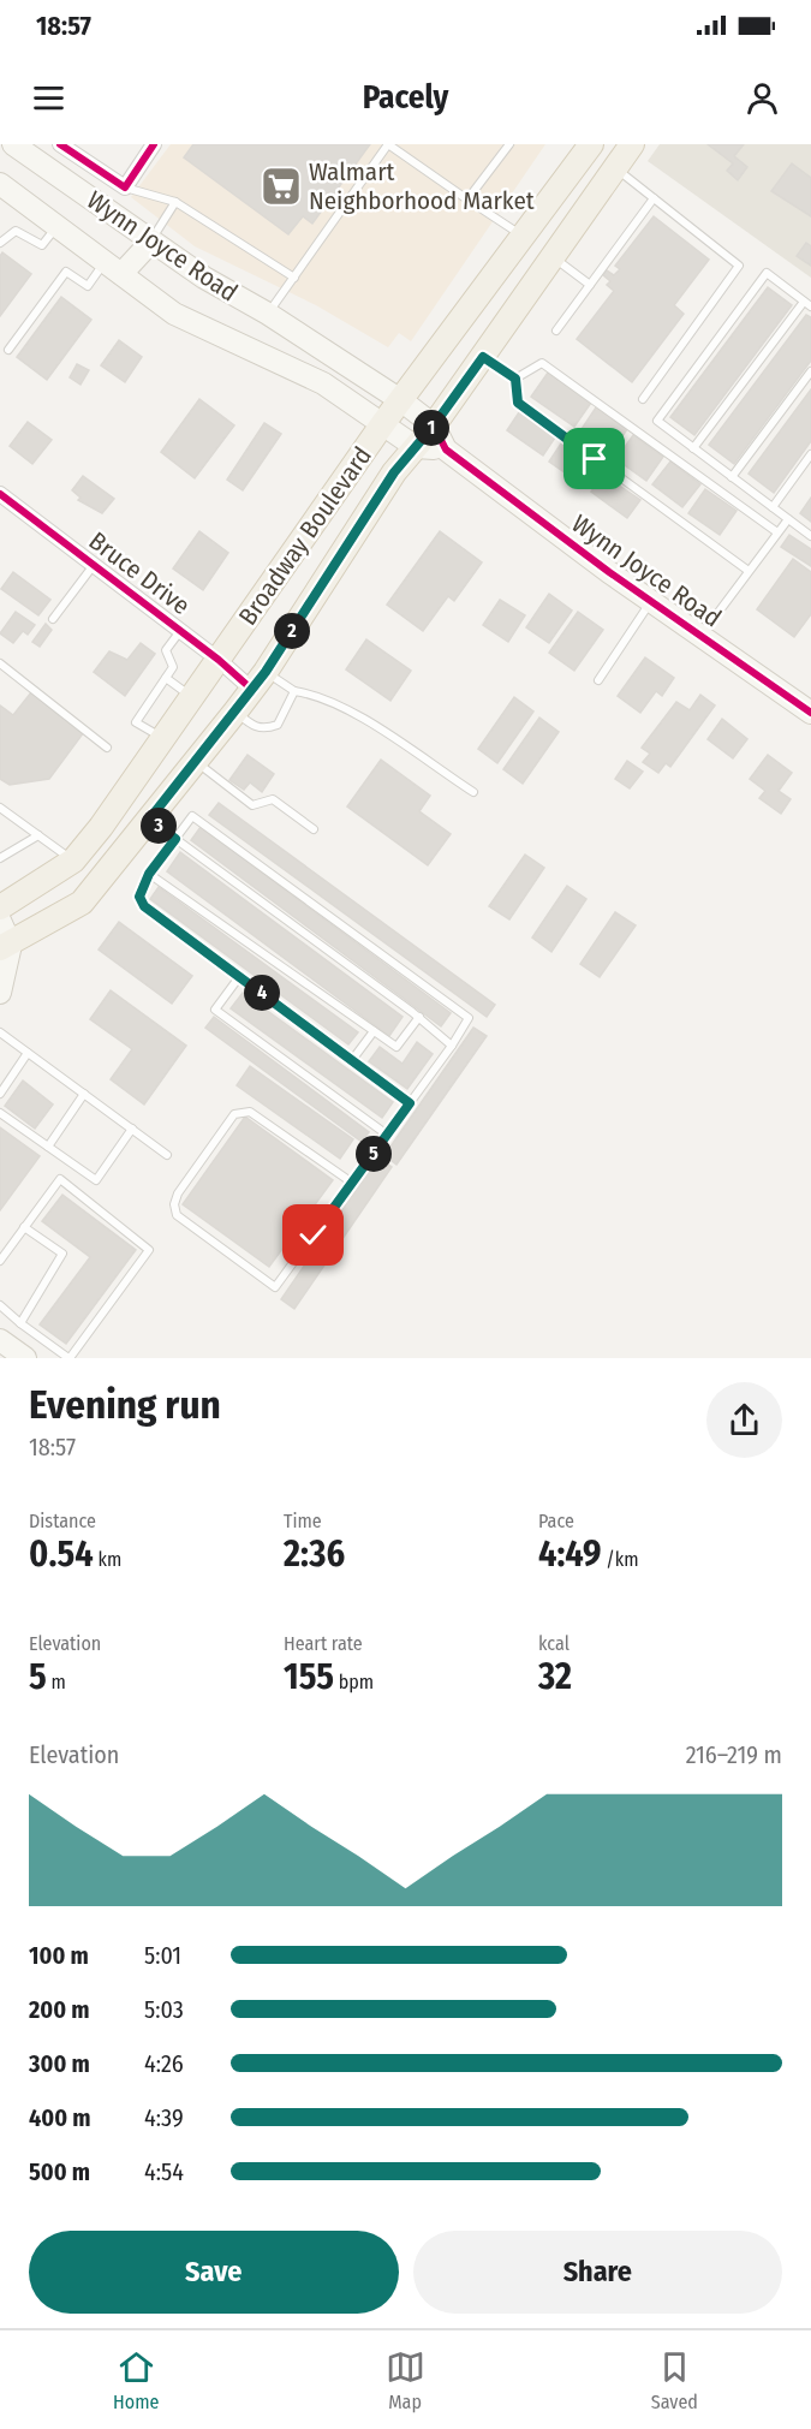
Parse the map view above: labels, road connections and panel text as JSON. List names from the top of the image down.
{
  "streets": {
    "main road": ["Wynn Joyce Road", "Broadway Boulevard"],
    "street": ["Bruce Drive"]
  },
  "crossings": [
    ["Wynn Joyce Road", "Broadway Boulevard"],
    ["Broadway Boulevard", "Bruce Drive"]
  ],
  "places": {
    "supermarket": ["Walmart Neighborhood Market"]
  },
  "page": {
    "status": "18:57",
    "header": "Pacely",
    "pins": [
      "1",
      "2",
      "3",
      "4",
      "5"
    ],
    "heading": ["Evening run", "18:57"],
    "stats": [
      ["Distance", "0.54 km"],
      ["Time", "2:36"],
      ["Pace", "4:49 /km"],
      ["Elevation", "5 m"],
      ["Heart rate", "155 bpm"],
      ["kcal", "32"]
    ],
    "chart": ["Elevation", "216–219 m"],
    "list": [
      {
        "name": "100 m",
        "note": "5:01"
      },
      {
        "name": "200 m",
        "note": "5:03"
      },
      {
        "name": "300 m",
        "note": "4:26"
      },
      {
        "name": "400 m",
        "note": "4:39"
      },
      {
        "name": "500 m",
        "note": "4:54"
      }
    ],
    "buttons": ["Save", "Share"],
    "tabs": ["Home", "Map", "Saved"]
  }
}
